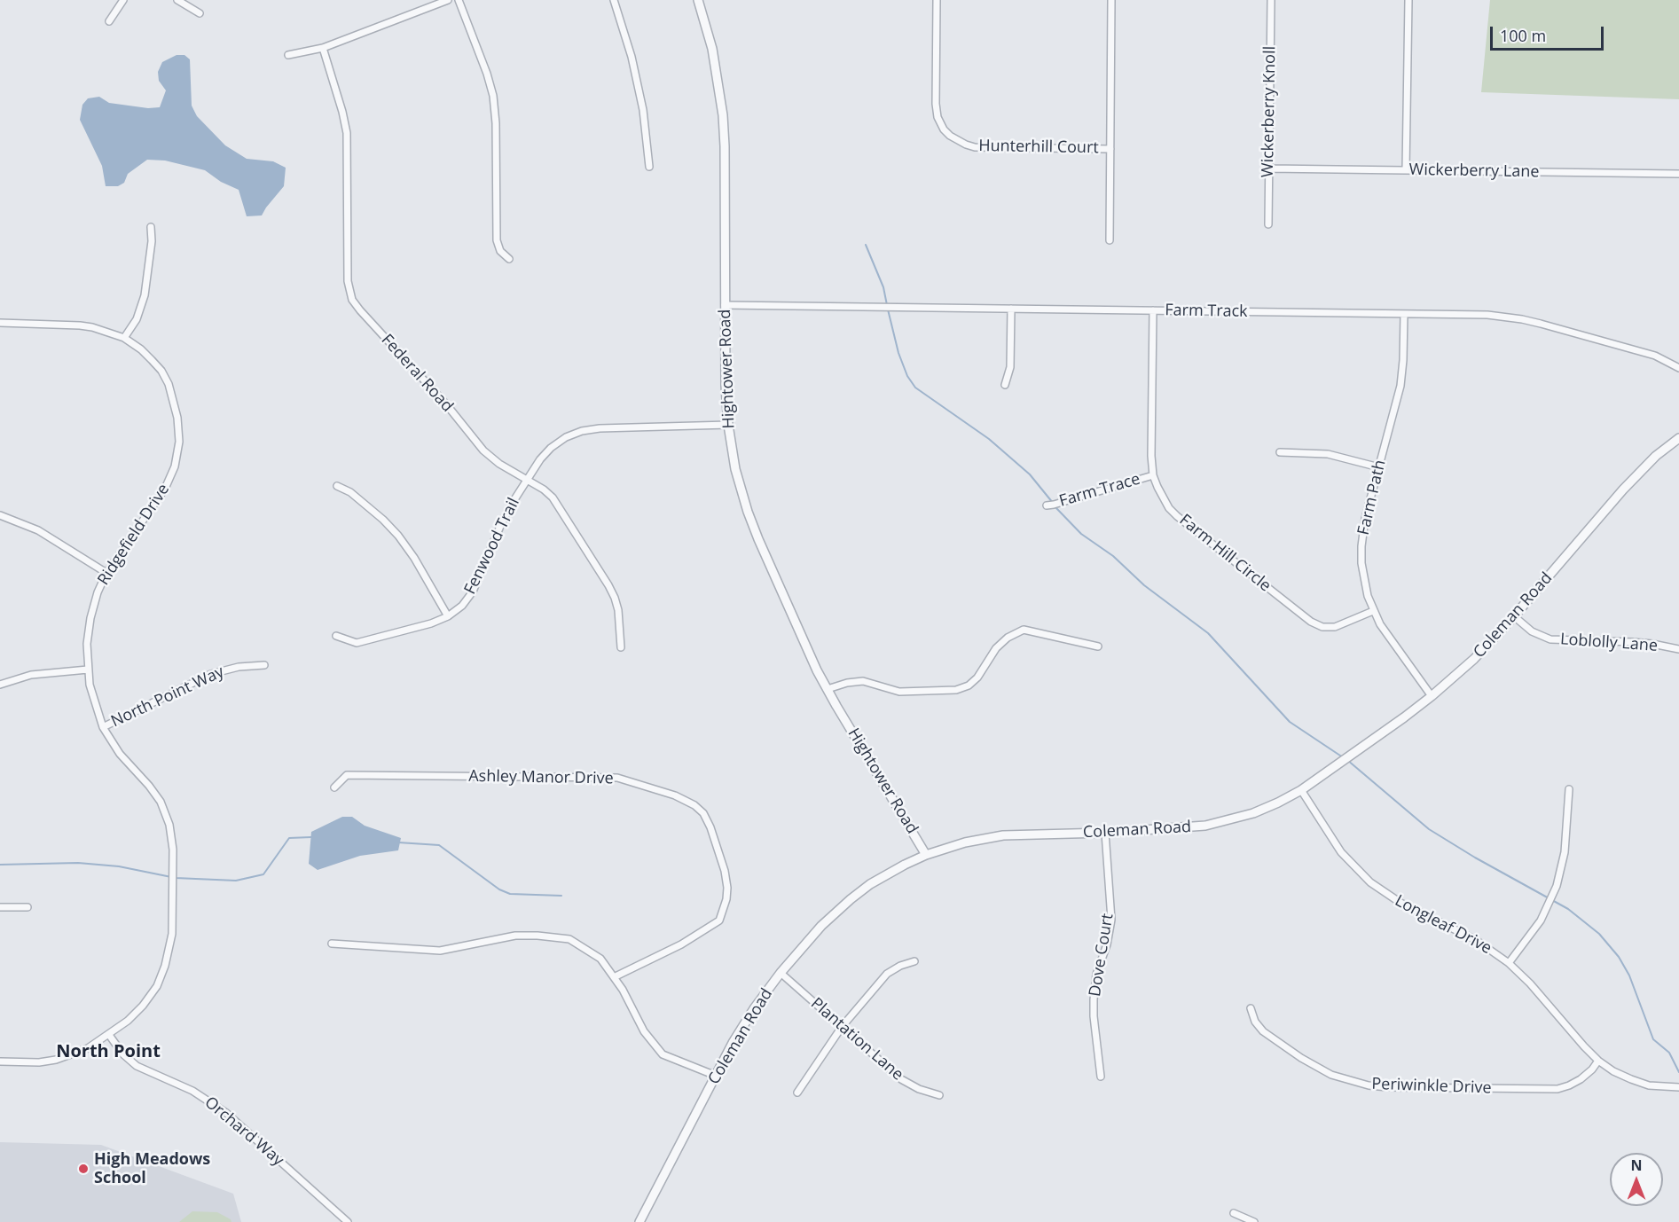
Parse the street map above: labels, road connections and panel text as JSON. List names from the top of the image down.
{
  "streets": {
    "street": [
      "Wickerberry Knoll",
      "Hunterhill Court",
      "Wickerberry Lane",
      "Farm Track",
      "Hightower Road",
      "Federal Road",
      "Farm Trace",
      "Farm Path",
      "Ridgefield Drive",
      "Fenwood Trail",
      "Farm Hill Circle",
      "Coleman Road",
      "Loblolly Lane",
      "North Point Way",
      "Ashley Manor Drive",
      "Longleaf Drive",
      "Dove Court",
      "Plantation Lane",
      "Periwinkle Drive",
      "Orchard Way"
    ]
  },
  "crossings": [
    ["Wickerberry Knoll", "Wickerberry Lane"],
    ["Farm Track", "Hightower Road"],
    ["Farm Track", "Farm Path"],
    ["Farm Track", "Farm Hill Circle"],
    ["Hightower Road", "Fenwood Trail"],
    ["Hightower Road", "Coleman Road"],
    ["Federal Road", "Fenwood Trail"],
    ["Farm Trace", "Farm Hill Circle"],
    ["Farm Path", "Farm Hill Circle"],
    ["Farm Path", "Coleman Road"],
    ["Ridgefield Drive", "North Point Way"],
    ["Ridgefield Drive", "Orchard Way"],
    ["Coleman Road", "Loblolly Lane"],
    ["Coleman Road", "Longleaf Drive"],
    ["Coleman Road", "Dove Court"],
    ["Coleman Road", "Plantation Lane"],
    ["Longleaf Drive", "Periwinkle Drive"]
  ],
  "districts": ["North Point"],
  "places": ["High Meadows School"],
  "scale_bar": "100 m",
  "north": "top"
}
